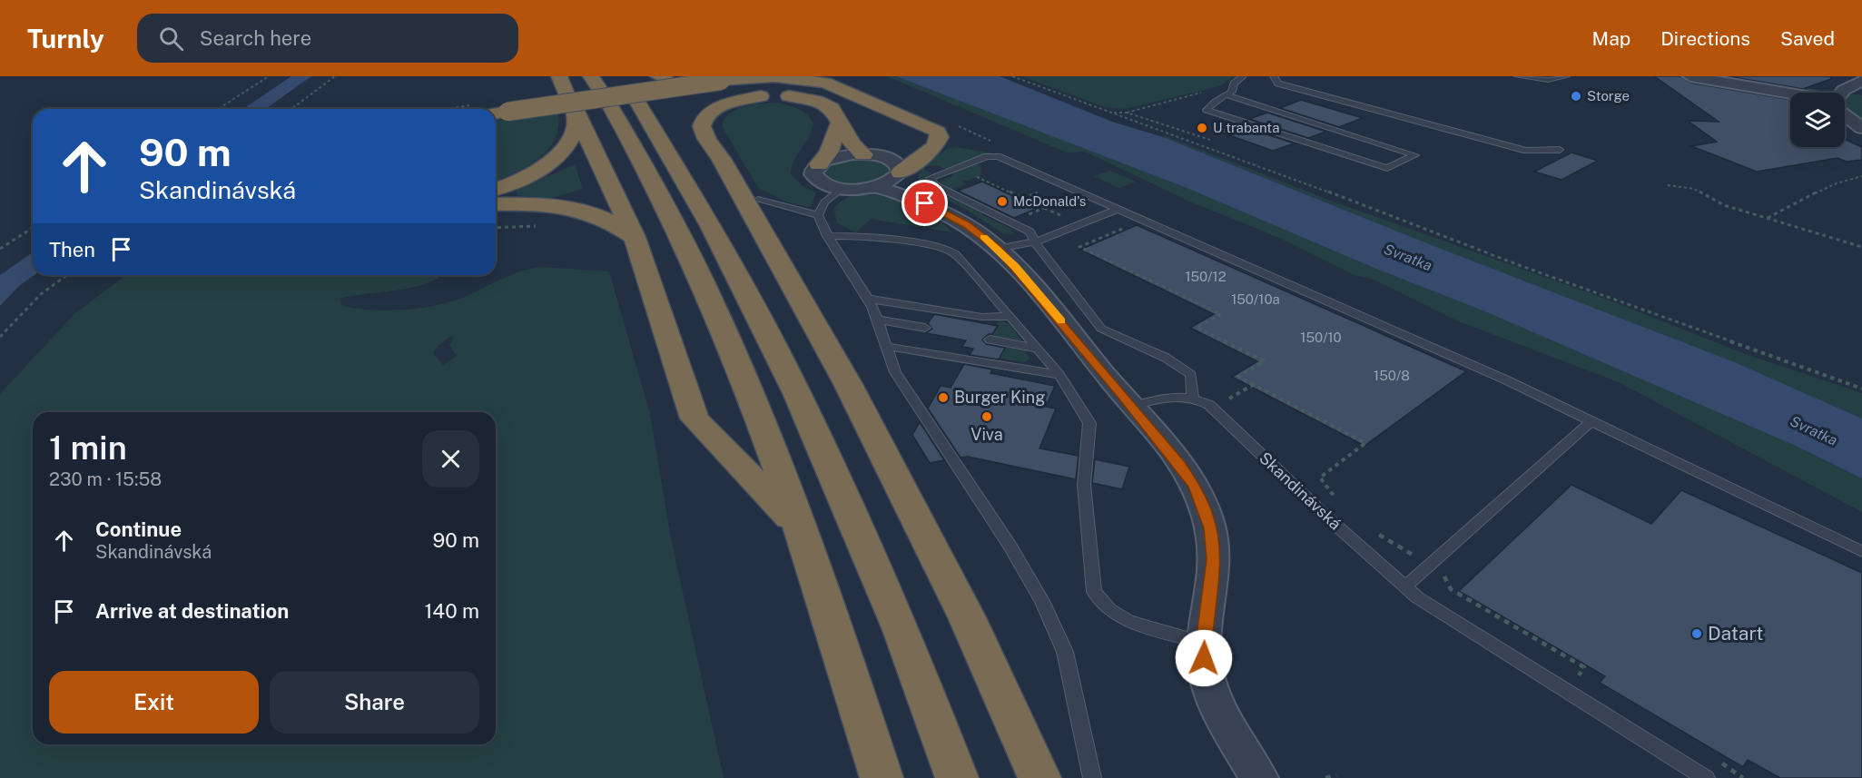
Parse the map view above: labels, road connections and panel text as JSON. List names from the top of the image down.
{
  "streets": {
    "lane": ["Skandinávská"]
  },
  "water": ["Svratka"],
  "places": [
    "Storge",
    "U trabanta",
    "McDonald's",
    "Burger King",
    "Viva",
    "Datart"
  ],
  "house_numbers": [
    "150/12",
    "150/10a",
    "150/10",
    "150/8"
  ],
  "page": {
    "header": "Turnly",
    "search": "Search here",
    "nav": ["Map", "Directions", "Saved"],
    "turn": ["90 m", "Skandinávská"],
    "then": "Then",
    "heading": ["1 min", "230 m · 15:58"],
    "list": [
      {
        "name": "Continue",
        "note": "Skandinávská",
        "value": "90 m"
      },
      {
        "name": "Arrive at destination",
        "value": "140 m"
      }
    ],
    "buttons": ["Exit", "Share"]
  }
}
